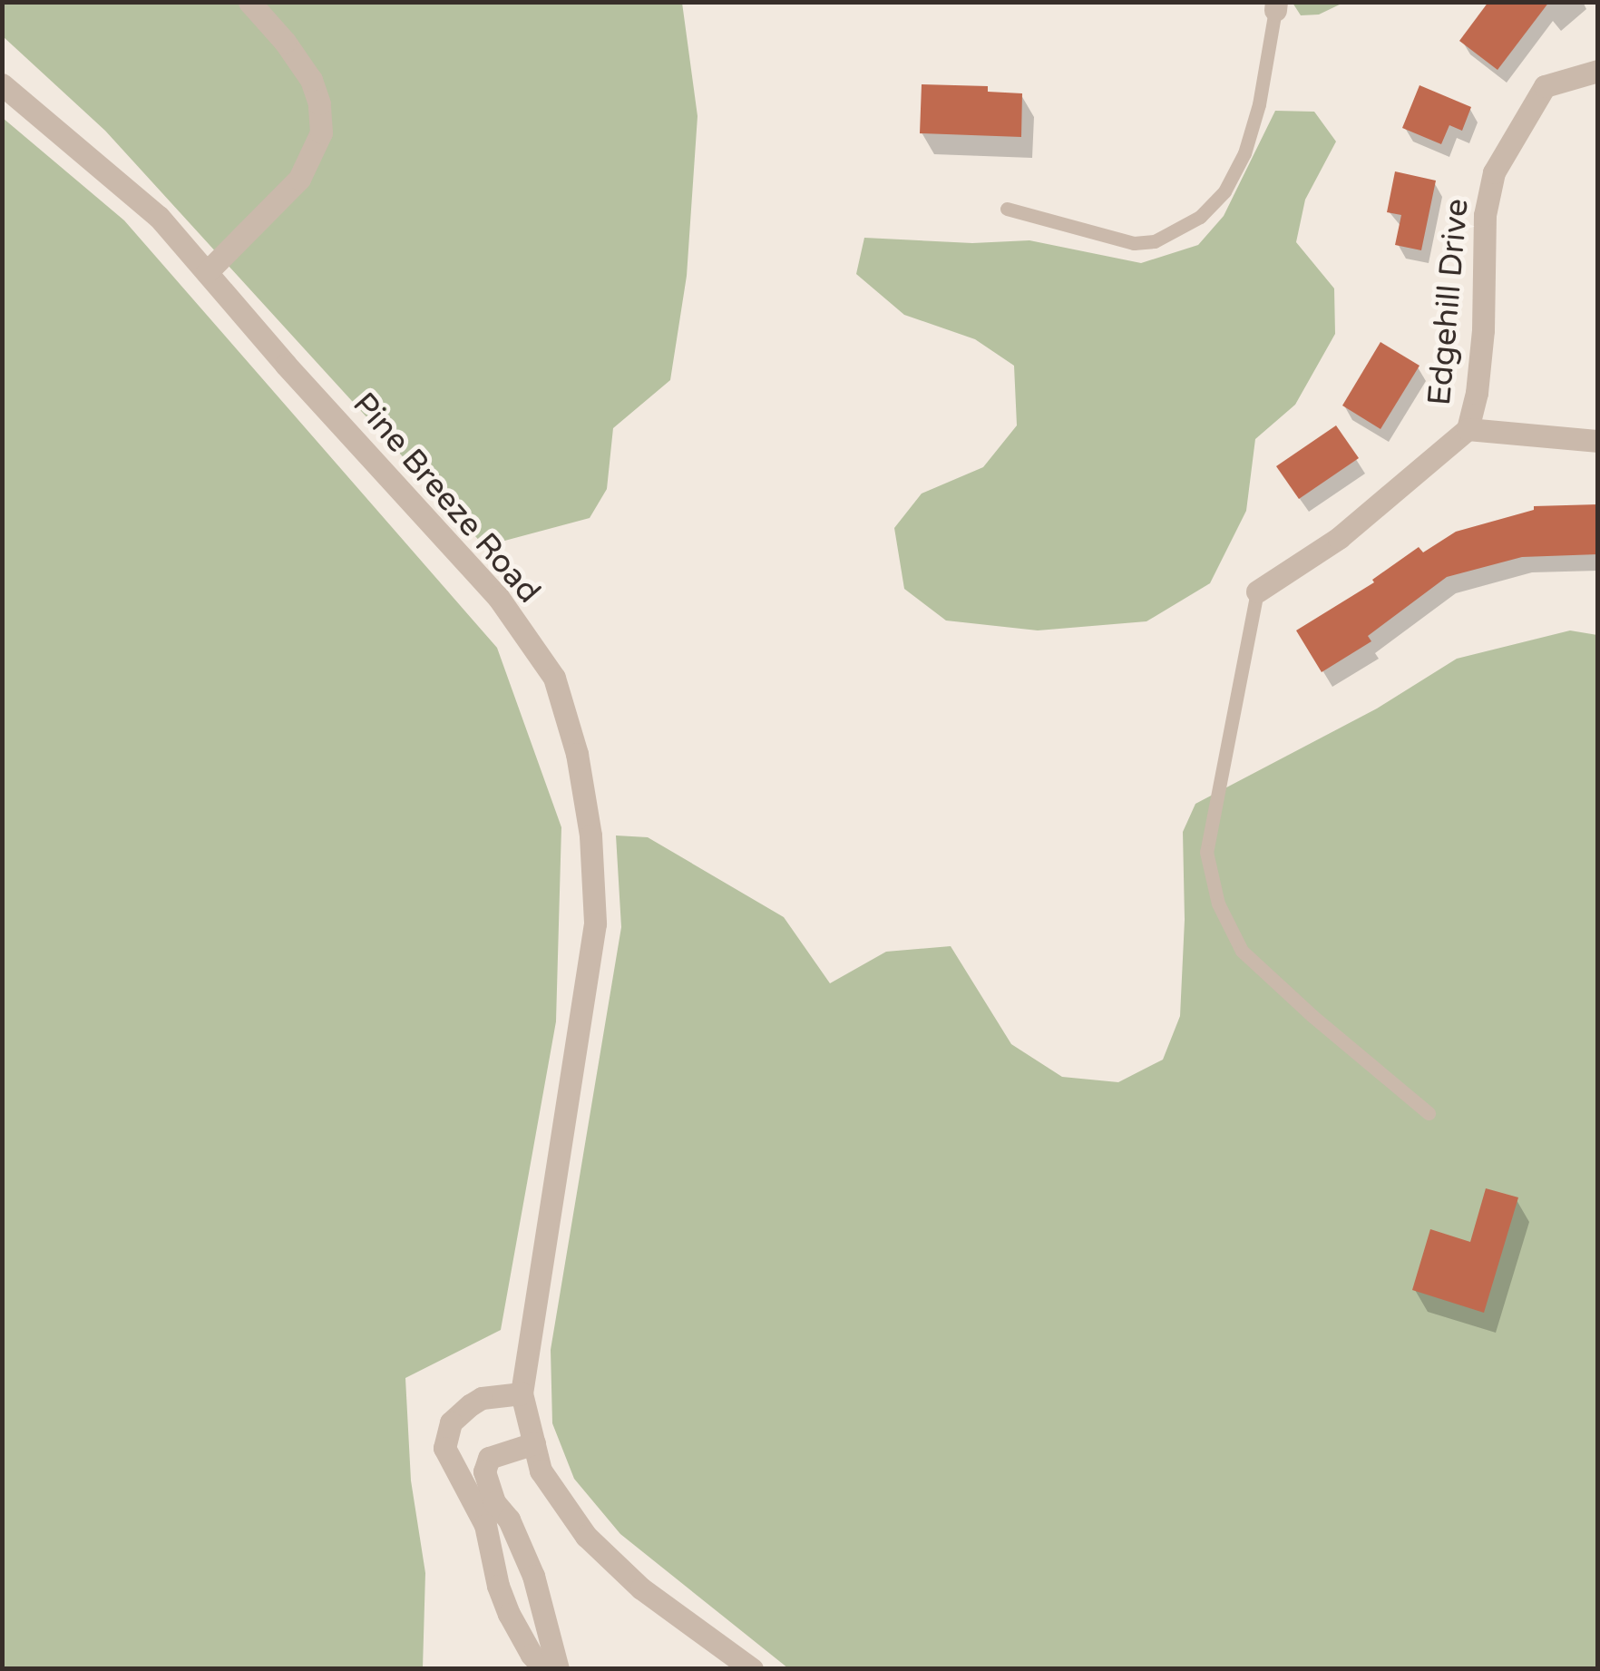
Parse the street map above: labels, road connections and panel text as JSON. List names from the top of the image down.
{
  "streets": {
    "street": ["Edgehill Drive", "Pine Breeze Road"]
  }
}
